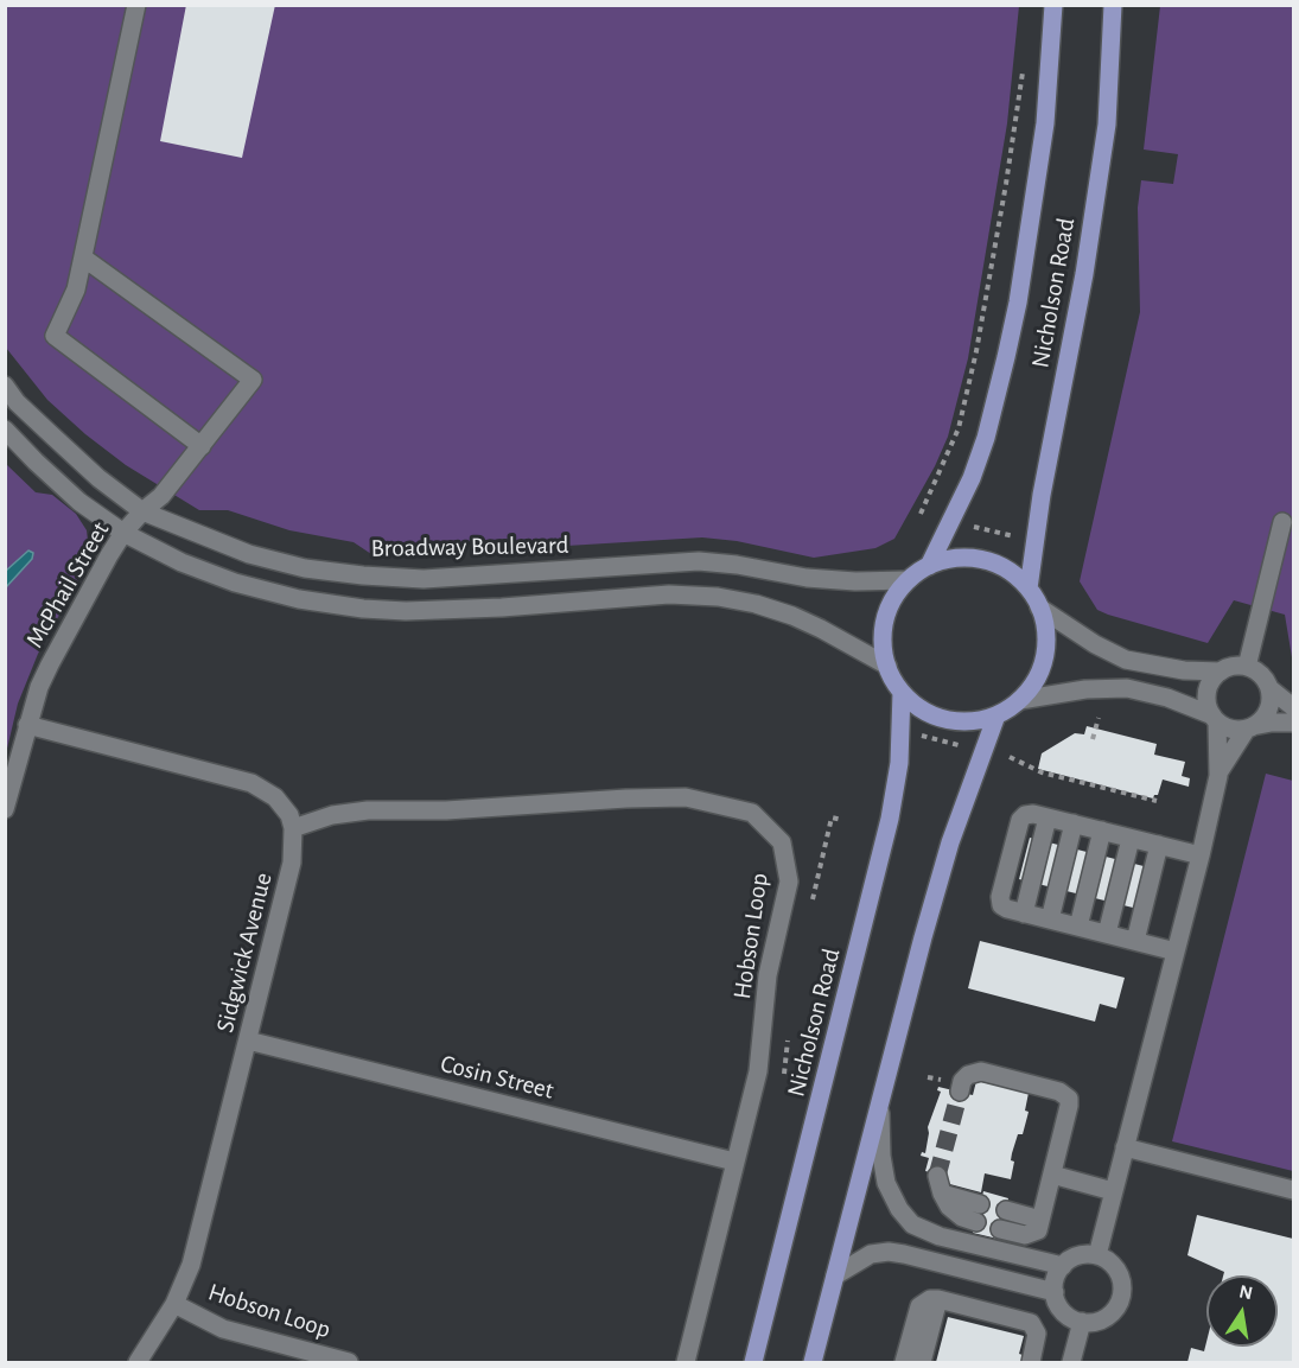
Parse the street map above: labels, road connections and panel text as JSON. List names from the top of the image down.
{
  "streets": {
    "main road": ["Nicholson Road"],
    "street": [
      "Broadway Boulevard",
      "McPhail Street",
      "Hobson Loop",
      "Sidgwick Avenue",
      "Cosin Street"
    ]
  },
  "crossings": [
    ["Nicholson Road", "Broadway Boulevard"],
    ["Broadway Boulevard", "McPhail Street"],
    ["Hobson Loop", "Sidgwick Avenue"],
    ["Hobson Loop", "Cosin Street"],
    ["Sidgwick Avenue", "Cosin Street"]
  ],
  "north": "top"
}
